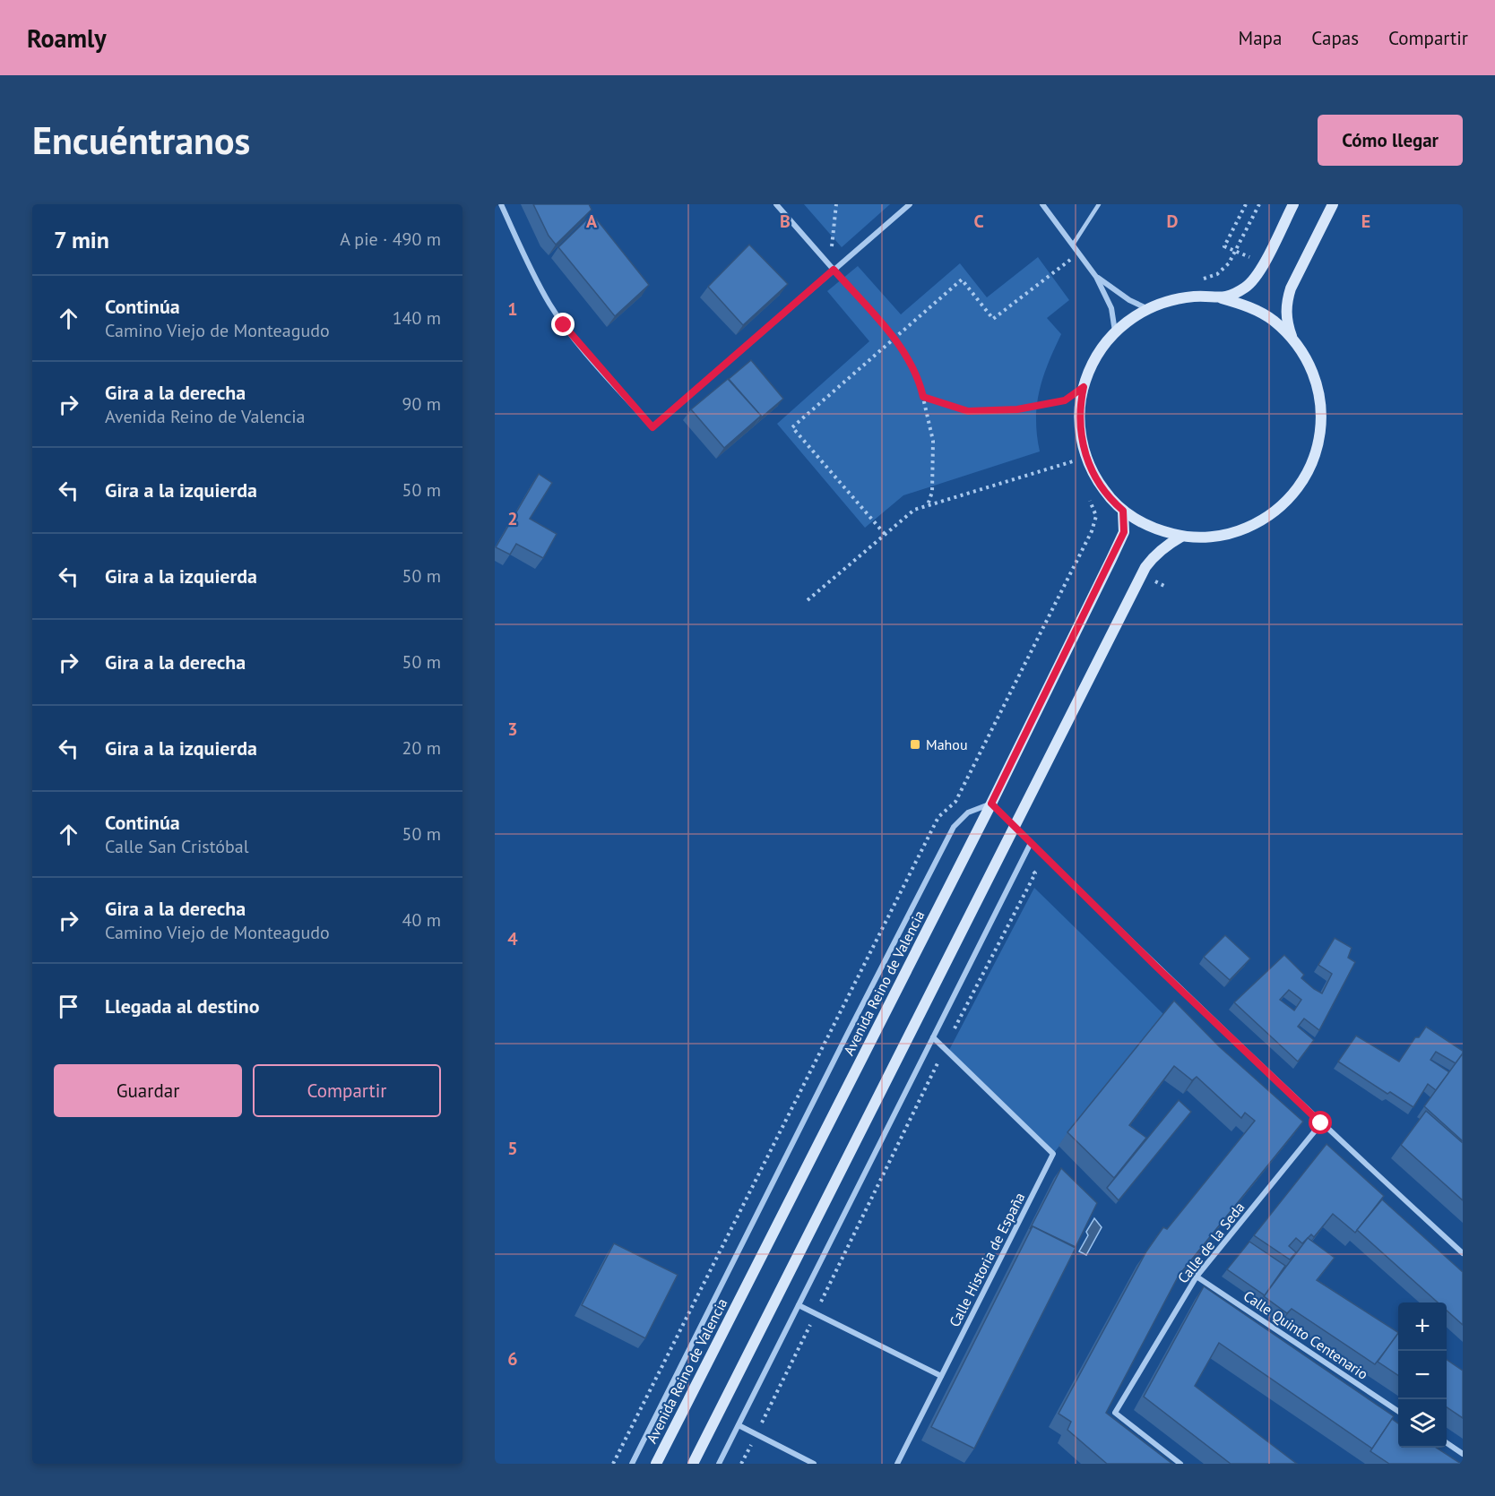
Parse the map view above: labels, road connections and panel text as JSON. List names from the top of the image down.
{
  "streets": {
    "main road": ["Avenida Reino de Valencia"],
    "street": ["Calle de la Seda", "Calle Historia de España", "Calle Quinto Centenario"]
  },
  "crossings": [
    ["Calle de la Seda", "Calle Quinto Centenario"]
  ],
  "places": {
    "transit": ["Mahou"]
  },
  "page": {
    "header": "Roamly",
    "nav": ["Mapa", "Capas", "Compartir"],
    "buttons": [
      "Cómo llegar",
      ["Guardar", "Compartir"]
    ],
    "title": "Encuéntranos",
    "heading": ["7 min", "A pie · 490 m"],
    "list": [
      ["Continúa", "Camino Viejo de Monteagudo", "140 m"],
      ["Gira a la derecha", "Avenida Reino de Valencia", "90 m"],
      ["Gira a la izquierda", "50 m"],
      ["Gira a la izquierda", "50 m"],
      ["Gira a la derecha", "50 m"],
      ["Gira a la izquierda", "20 m"],
      ["Continúa", "Calle San Cristóbal", "50 m"],
      ["Gira a la derecha", "Camino Viejo de Monteagudo", "40 m"],
      "Llegada al destino"
    ],
    "map_buttons": ["+", "−"]
  },
  "grid": {
    "columns": [
      "A",
      "B",
      "C",
      "D",
      "E"
    ],
    "rows": [
      "1",
      "2",
      "3",
      "4",
      "5",
      "6"
    ]
  }
}
